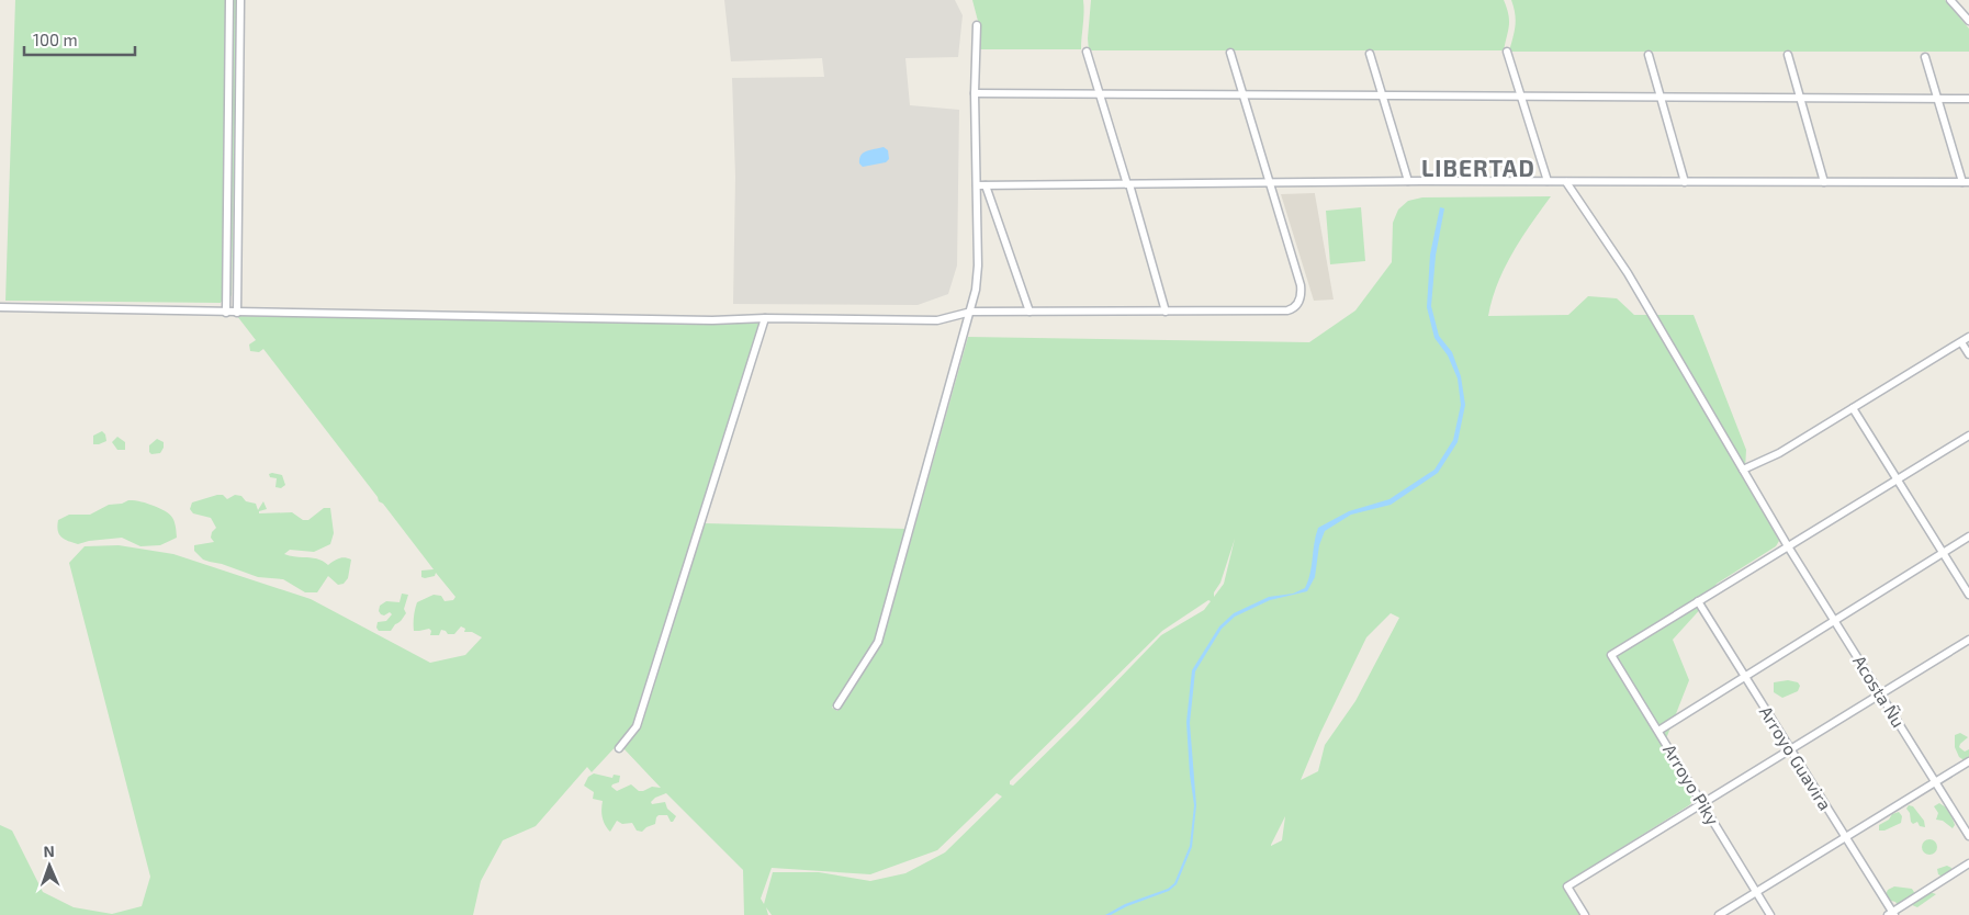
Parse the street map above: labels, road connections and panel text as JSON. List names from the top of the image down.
{
  "streets": {
    "street": ["Acosta Ñu", "Arroyo Guavira", "Arroyo Piky"]
  },
  "crossings": [
    ["Arroyo Guavira", "Arroyo Piky"]
  ],
  "districts": ["LIBERTAD"],
  "scale_bar": "100 m",
  "north": "top"
}
